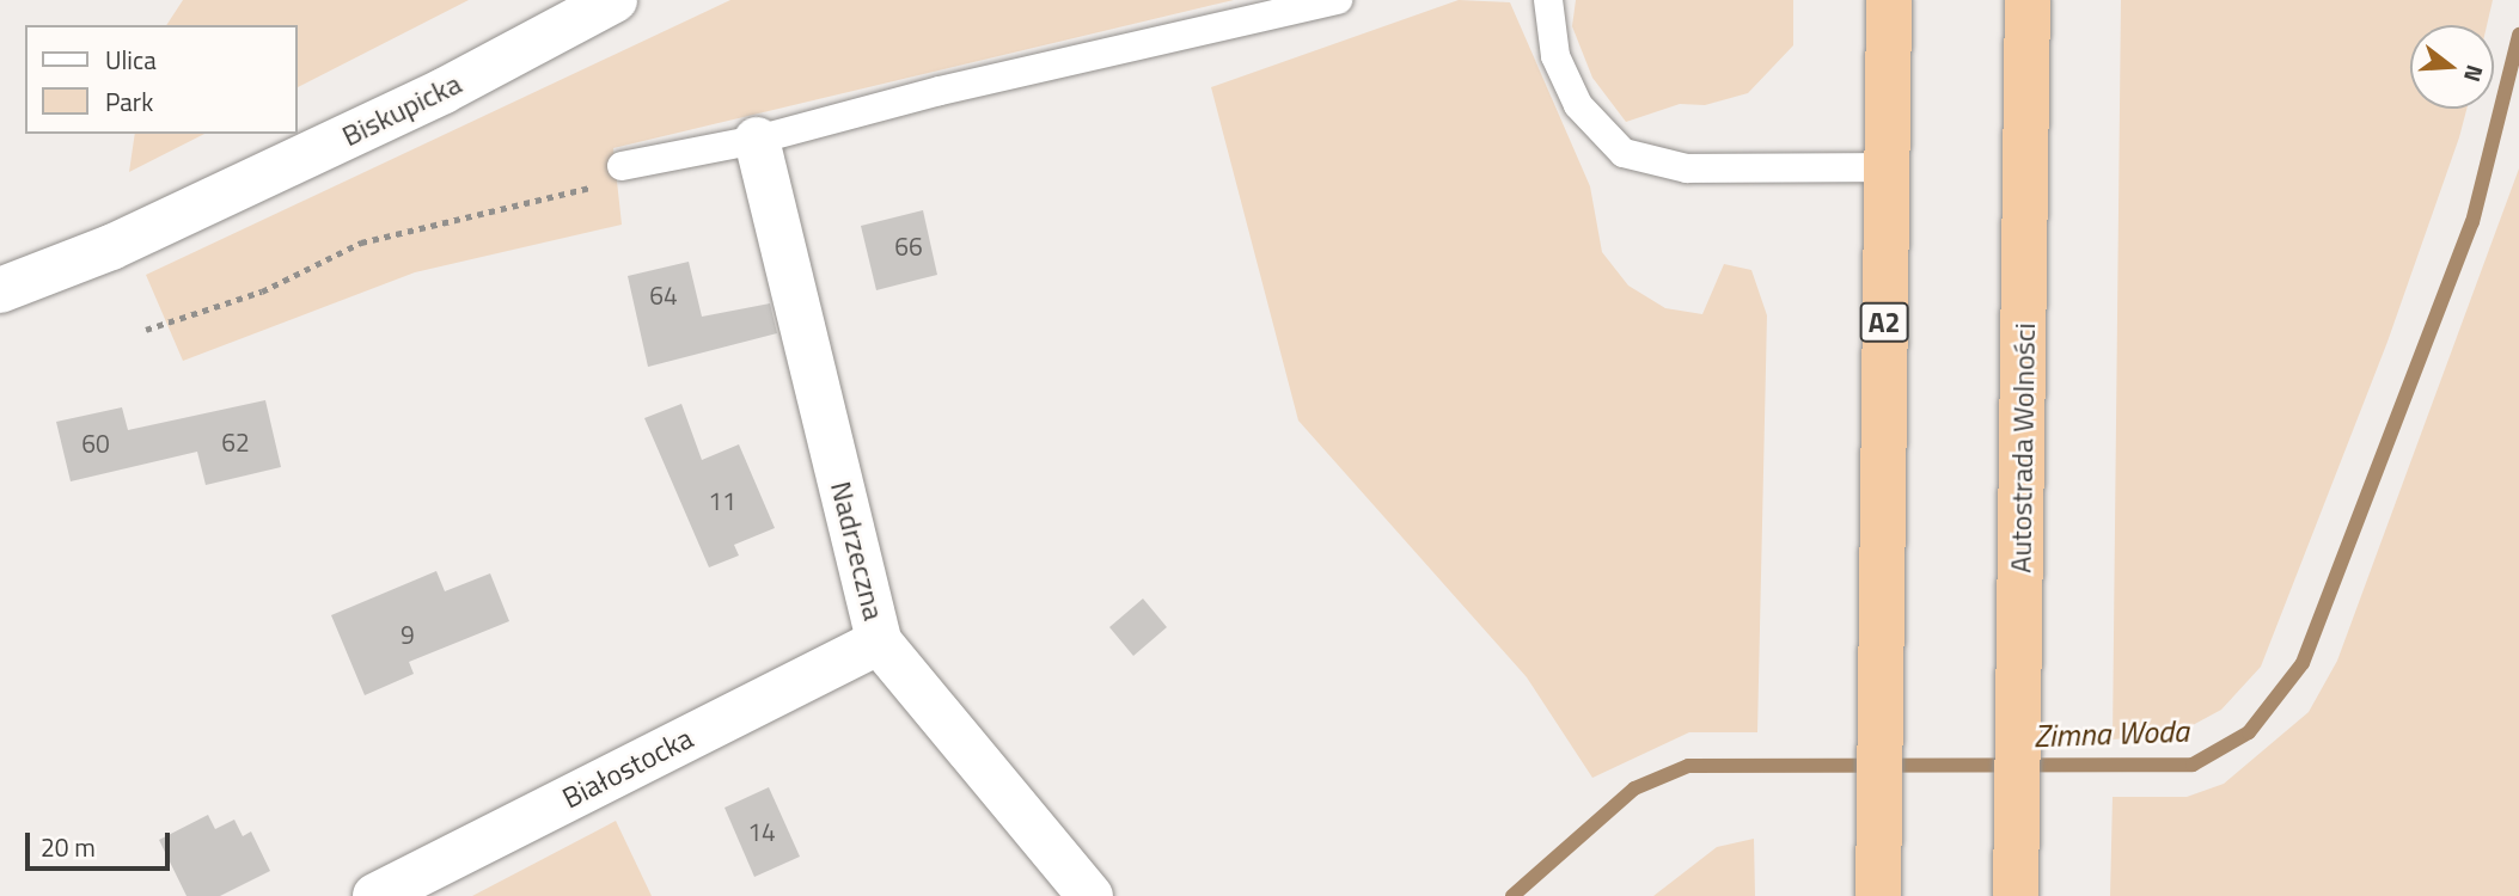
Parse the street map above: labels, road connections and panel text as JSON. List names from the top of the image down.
{
  "streets": {
    "highway": ["A2", "Autostrada Wolności"],
    "street": ["Biskupicka", "Nadrzeczna", "Białostocka"]
  },
  "crossings": [
    ["Nadrzeczna", "Białostocka"]
  ],
  "water": ["Zimna Woda"],
  "house_numbers": [
    "66",
    "64",
    "62",
    "60",
    "11",
    "9",
    "14"
  ],
  "legend": ["Ulica", "Park"],
  "scale_bar": "20 m",
  "north": "right"
}
